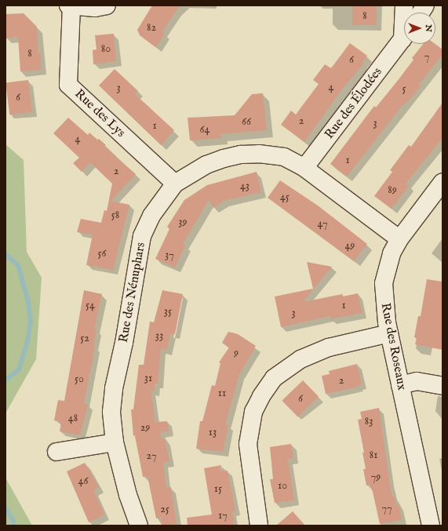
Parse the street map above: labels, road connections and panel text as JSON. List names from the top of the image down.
{
  "streets": {
    "street": [
      "Rue des Élodées",
      "Rue des Lys",
      "Rue des Nénuphars",
      "Rue des Roseaux"
    ]
  },
  "crossings": [
    ["Rue des Élodées", "Rue des Nénuphars"],
    ["Rue des Lys", "Rue des Nénuphars"],
    ["Rue des Nénuphars", "Rue des Roseaux"]
  ],
  "house_numbers": [
    "8",
    "82",
    "80",
    "8",
    "7",
    "6",
    "4",
    "3",
    "5",
    "6",
    "2",
    "66",
    "3",
    "1",
    "64",
    "4",
    "1",
    "2",
    "43",
    "89",
    "45",
    "58",
    "39",
    "47",
    "49",
    "56",
    "37",
    "54",
    "1",
    "35",
    "3",
    "33",
    "52",
    "9",
    "31",
    "50",
    "2",
    "11",
    "6",
    "48",
    "83",
    "29",
    "13",
    "81",
    "27",
    "79",
    "46",
    "10",
    "15",
    "77",
    "25",
    "17"
  ],
  "north": "right"
}
